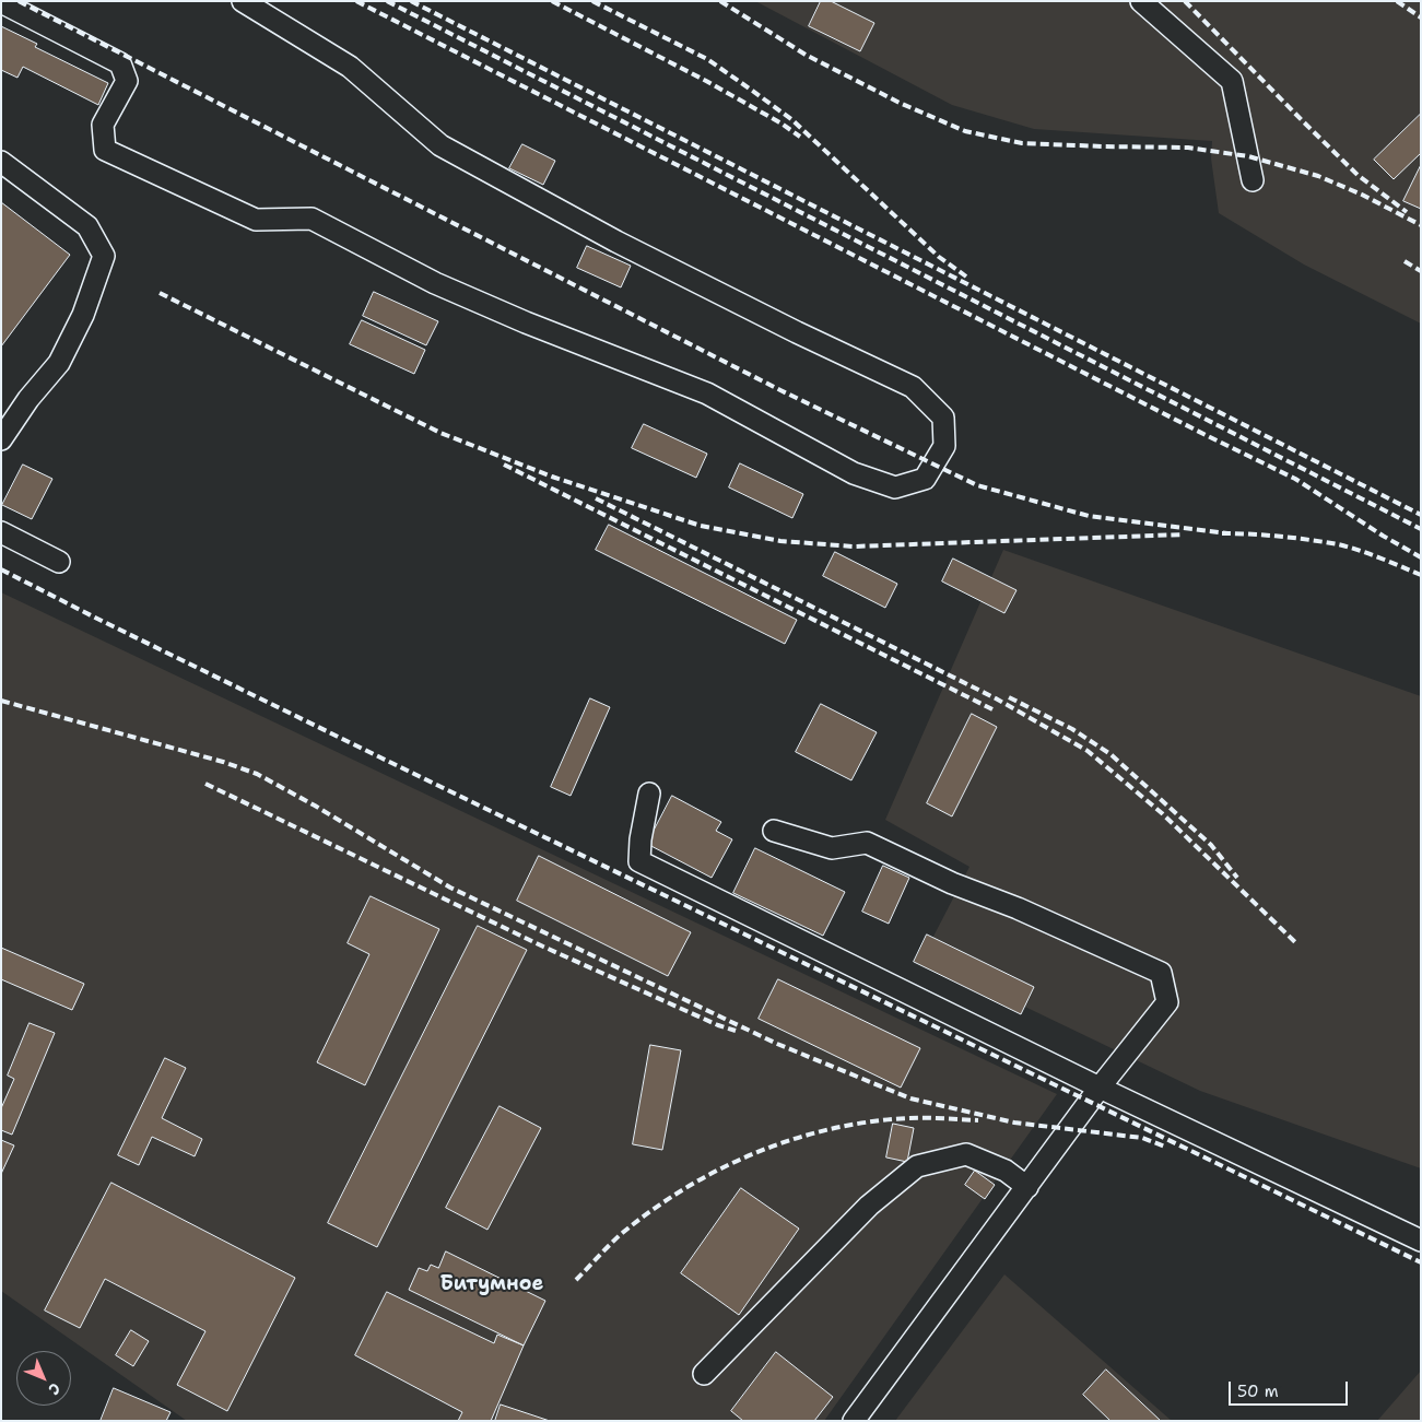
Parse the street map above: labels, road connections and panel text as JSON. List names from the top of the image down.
{
  "districts": ["Битумное"],
  "scale_bar": "50 m",
  "north": "bottom right"
}
